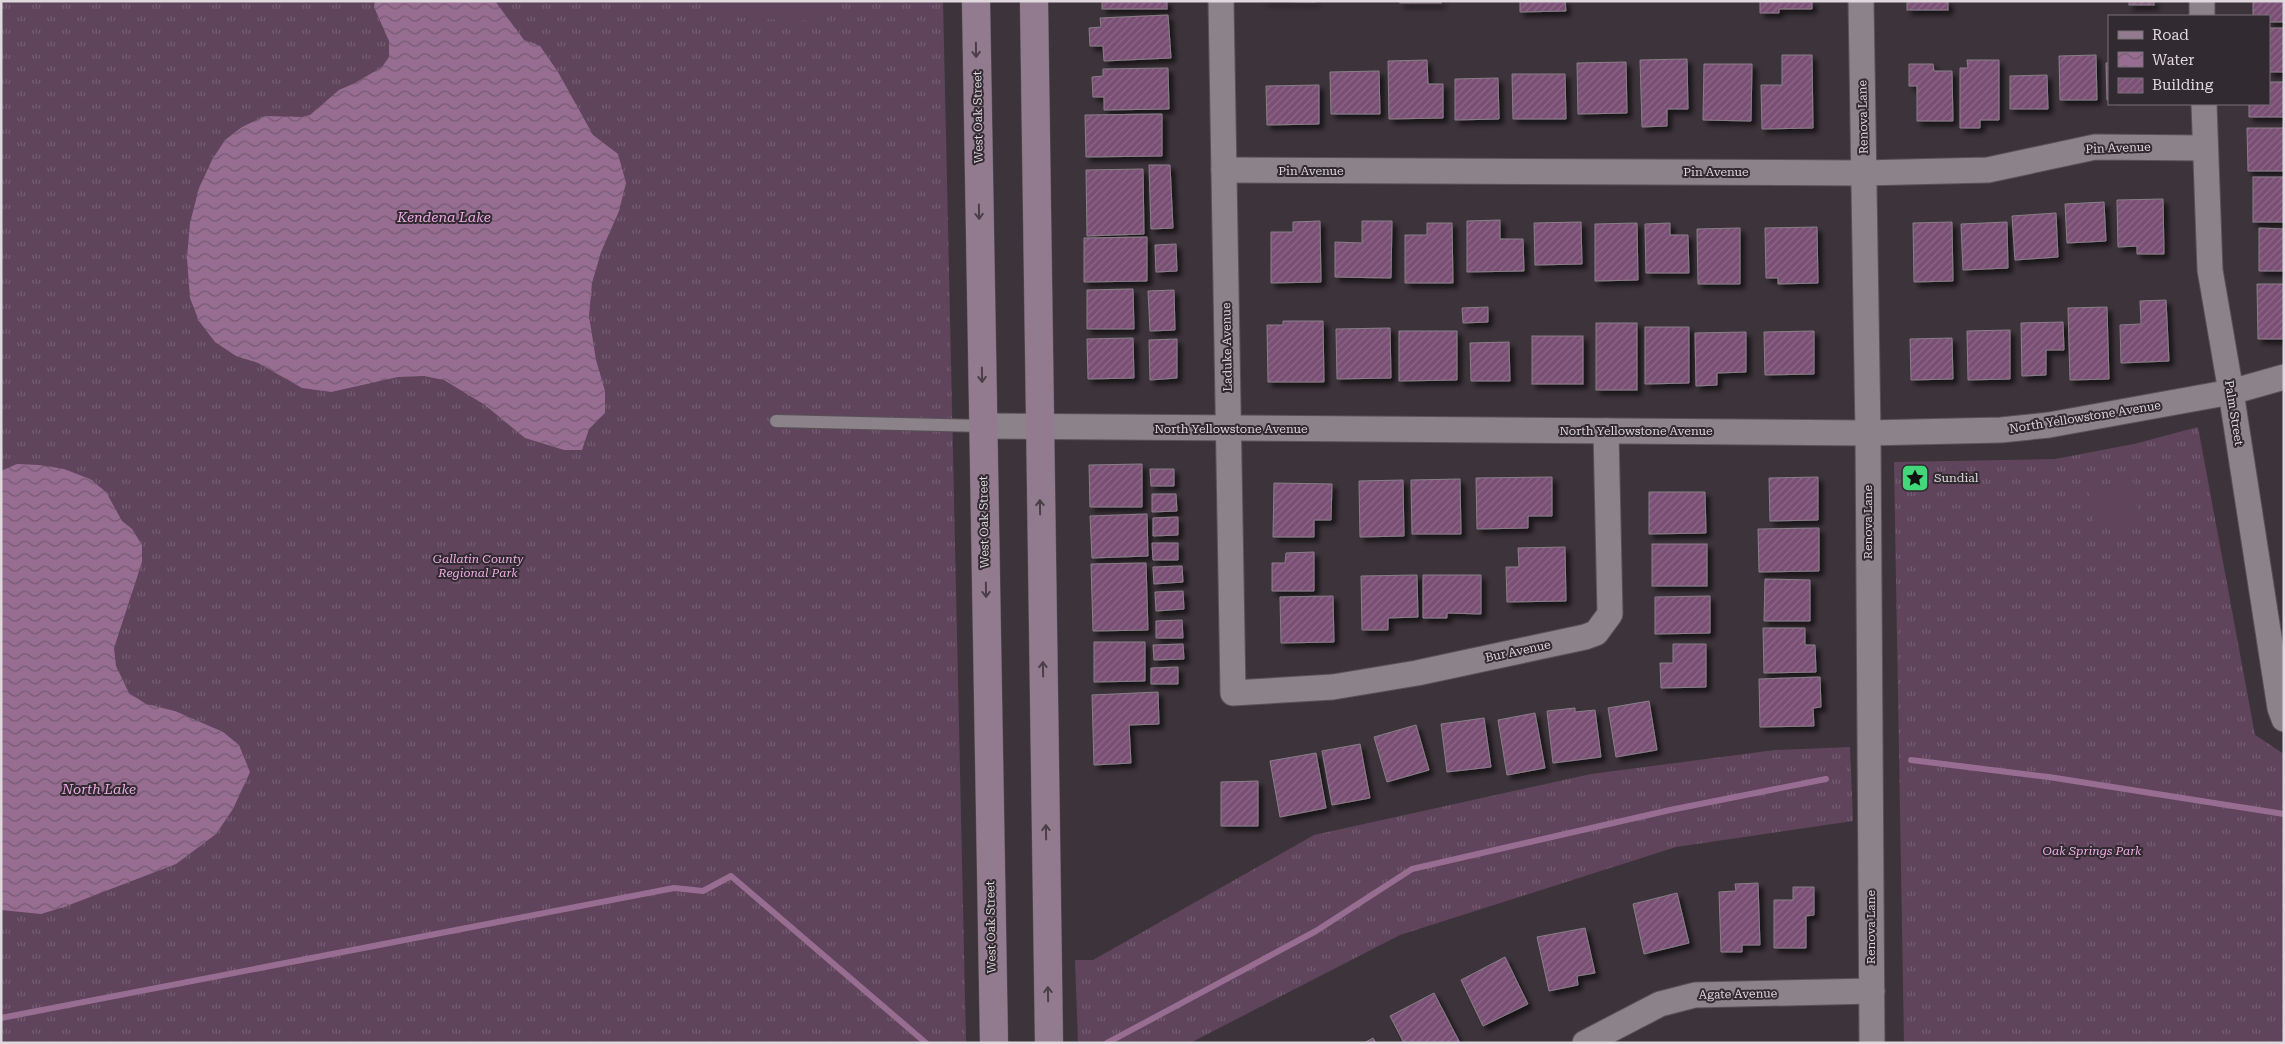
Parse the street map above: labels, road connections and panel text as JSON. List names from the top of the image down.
{
  "streets": {
    "main road": ["West Oak Street"],
    "street": [
      "Renova Lane",
      "Pin Avenue",
      "Laduke Avenue",
      "Palm Street",
      "North Yellowstone Avenue",
      "Bur Avenue",
      "Agate Avenue"
    ]
  },
  "crossings": [
    ["West Oak Street", "North Yellowstone Avenue"],
    ["Renova Lane", "Pin Avenue"],
    ["Renova Lane", "North Yellowstone Avenue"],
    ["Renova Lane", "Agate Avenue"],
    ["Pin Avenue", "Laduke Avenue"],
    ["Pin Avenue", "Palm Street"],
    ["Laduke Avenue", "North Yellowstone Avenue"],
    ["Laduke Avenue", "Bur Avenue"],
    ["Palm Street", "North Yellowstone Avenue"],
    ["North Yellowstone Avenue", "Bur Avenue"]
  ],
  "water": ["Kendena Lake", "North Lake"],
  "parks": ["Gallatin County Regional Park", "Oak Springs Park"],
  "places": {
    "place": ["Sundial"]
  },
  "legend": ["Road", "Water", "Building"]
}
